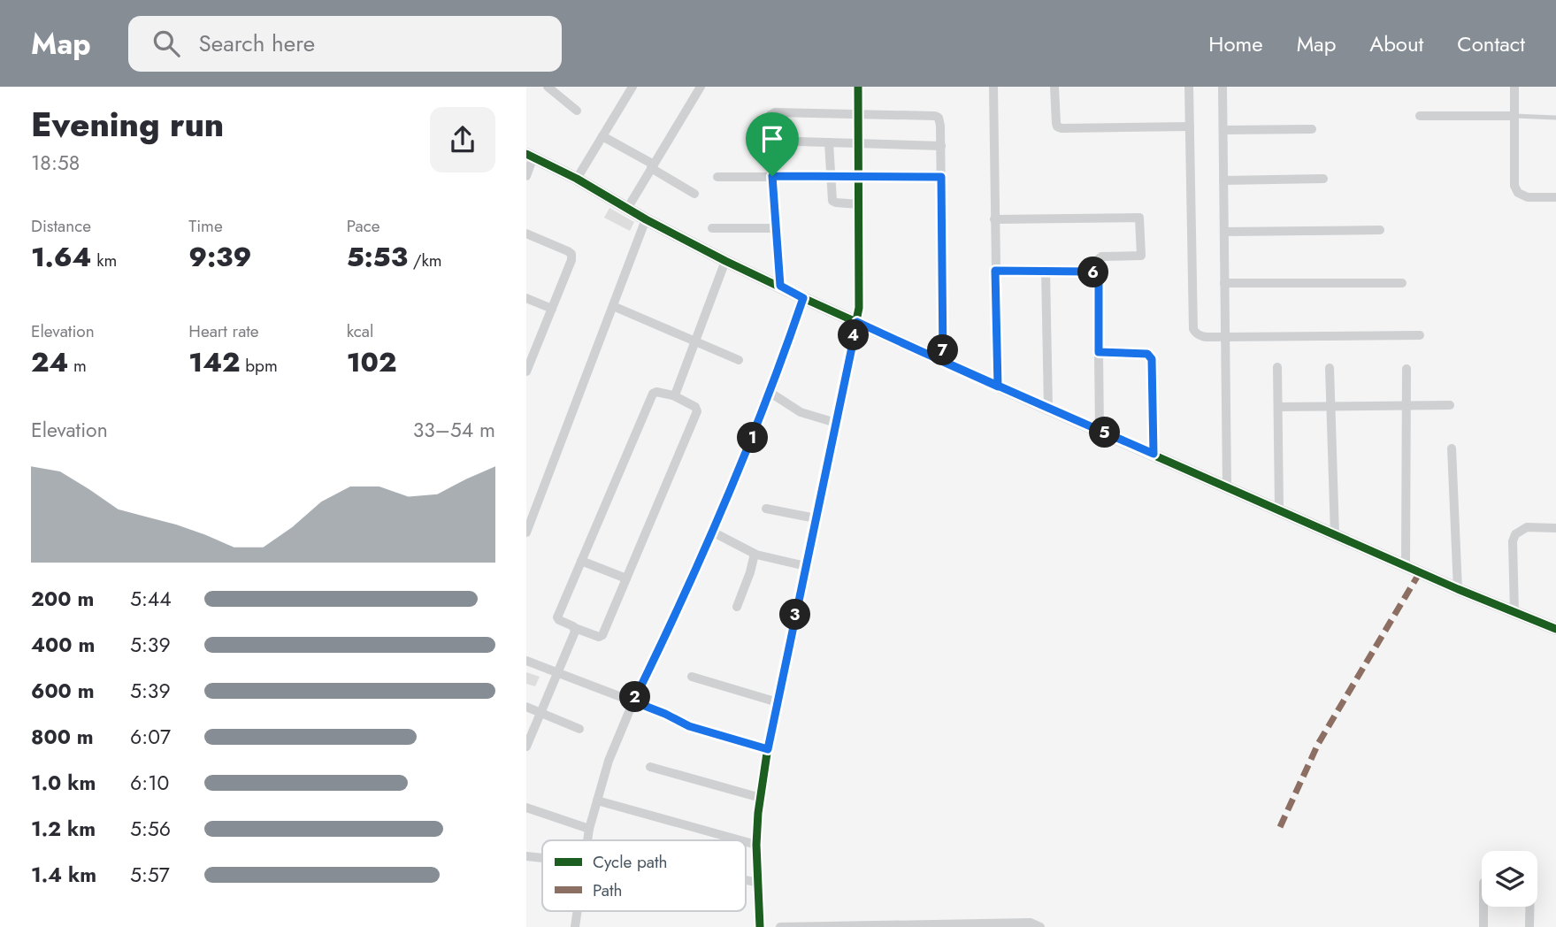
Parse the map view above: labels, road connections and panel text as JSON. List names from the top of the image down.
{
  "legend": ["Cycle path", "Path"],
  "page": {
    "header": "Map",
    "search": "Search here",
    "nav": [
      "Home",
      "Map",
      "About",
      "Contact"
    ],
    "heading": ["Evening run", "18:58"],
    "stats": [
      ["Distance", "1.64 km"],
      ["Time", "9:39"],
      ["Pace", "5:53 /km"],
      ["Elevation", "24 m"],
      ["Heart rate", "142 bpm"],
      ["kcal", "102"]
    ],
    "pins": [
      "6",
      "4",
      "7",
      "5",
      "1",
      "3",
      "2"
    ],
    "chart": ["Elevation", "33–54 m"],
    "list": [
      {
        "name": "200 m",
        "note": "5:44"
      },
      {
        "name": "400 m",
        "note": "5:39"
      },
      {
        "name": "600 m",
        "note": "5:39"
      },
      {
        "name": "800 m",
        "note": "6:07"
      },
      {
        "name": "1.0 km",
        "note": "6:10"
      },
      {
        "name": "1.2 km",
        "note": "5:56"
      },
      {
        "name": "1.4 km",
        "note": "5:57"
      }
    ]
  }
}
